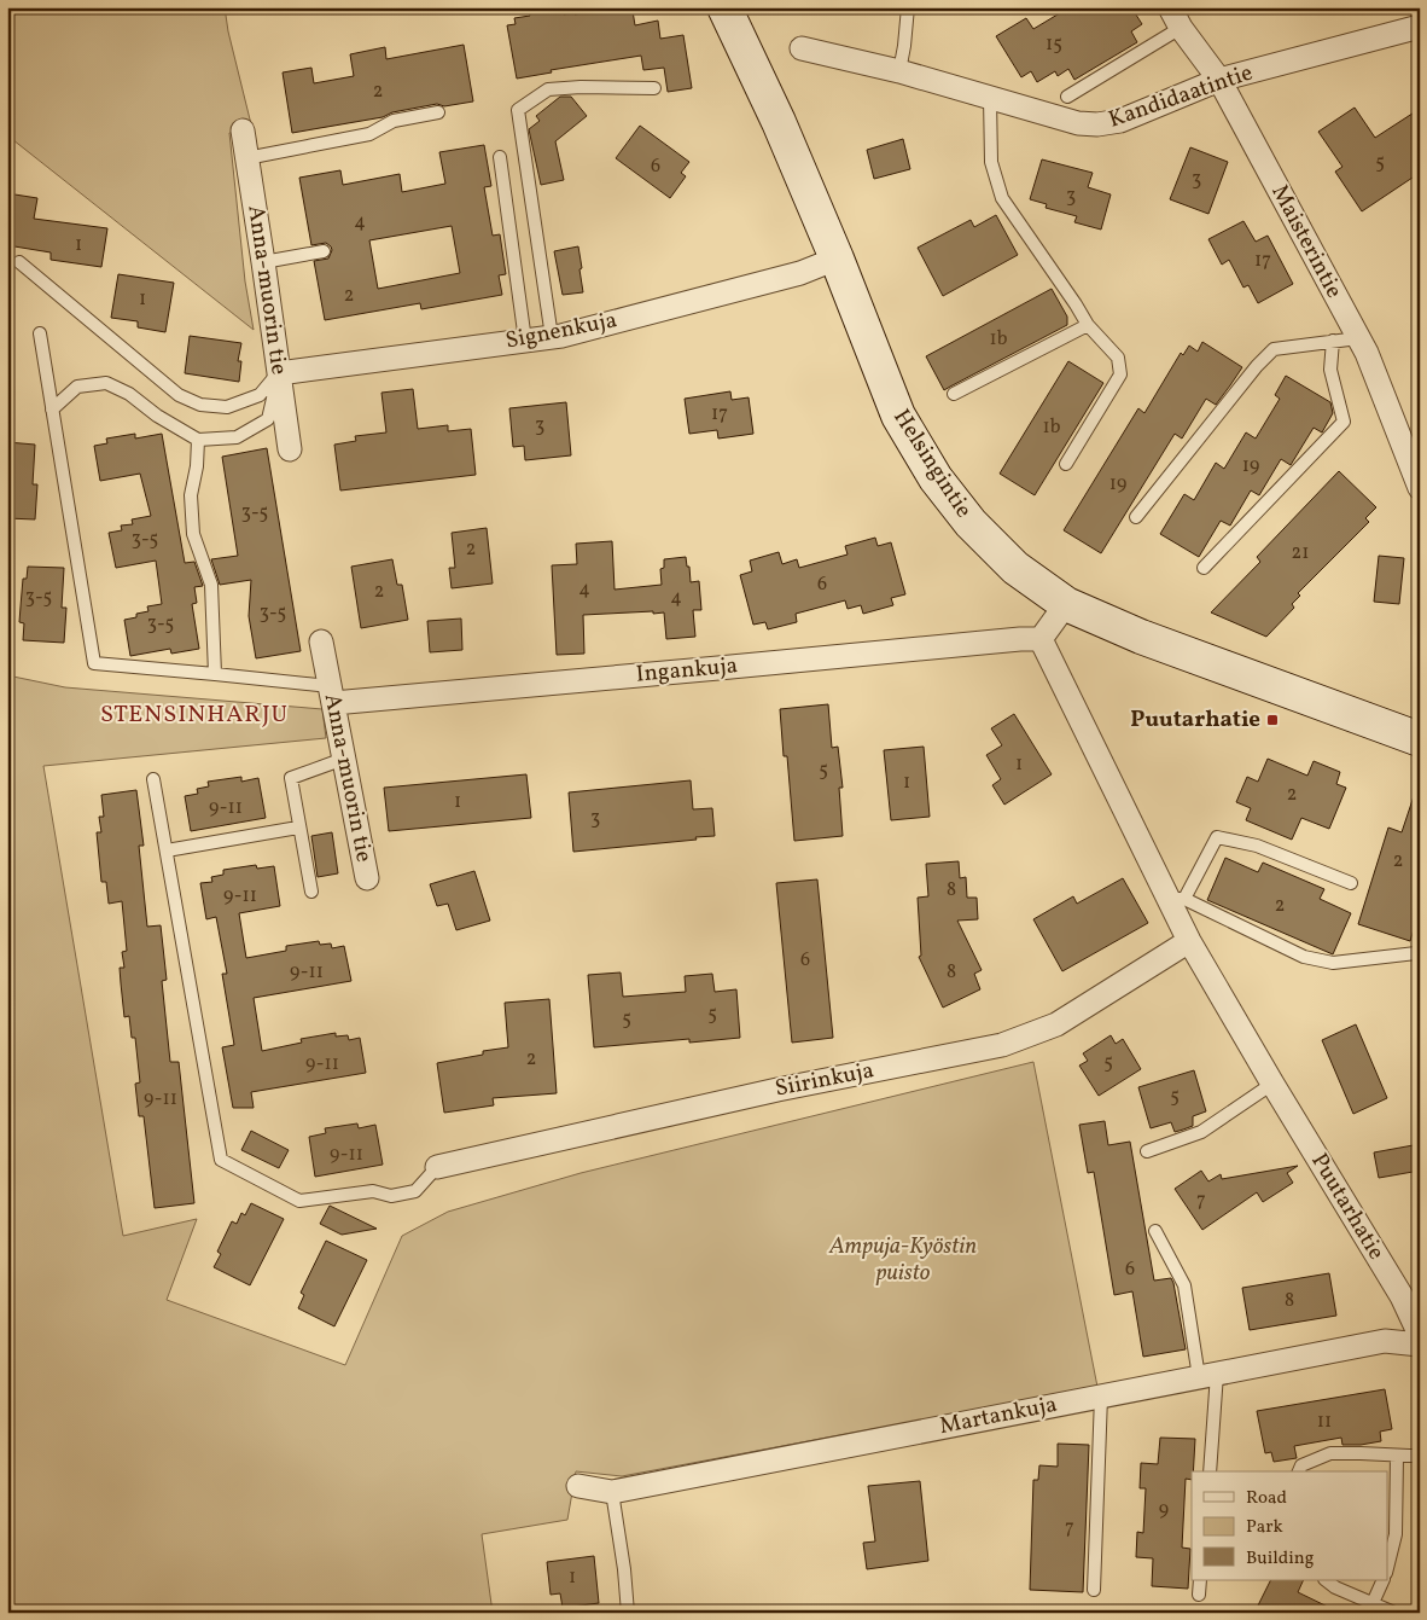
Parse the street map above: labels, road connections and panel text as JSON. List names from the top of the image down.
{
  "streets": {
    "main road": ["Helsingintie"],
    "street": [
      "Kandidaatintie",
      "Maisterintie",
      "Anna-muorin tie",
      "Signenkuja",
      "Ingankuja",
      "Siirinkuja",
      "Puutarhatie",
      "Martankuja"
    ]
  },
  "crossings": [
    ["Kandidaatintie", "Maisterintie"],
    ["Anna-muorin tie", "Signenkuja"],
    ["Anna-muorin tie", "Ingankuja"],
    ["Signenkuja", "Helsingintie"],
    ["Ingankuja", "Puutarhatie"],
    ["Siirinkuja", "Puutarhatie"]
  ],
  "districts": ["STENSINHARJU"],
  "parks": ["Ampuja-Kyöstin puisto"],
  "places": {
    "transit": ["Puutarhatie"]
  },
  "house_numbers": [
    "15",
    "2",
    "5",
    "6",
    "3",
    "3",
    "4",
    "1",
    "17",
    "2",
    "1",
    "1b",
    "17",
    "3",
    "1b",
    "19",
    "19",
    "3-5",
    "3-5",
    "2",
    "21",
    "6",
    "4",
    "2",
    "3-5",
    "4",
    "3-5",
    "3-5",
    "1",
    "5",
    "1",
    "2",
    "1",
    "9-11",
    "3",
    "2",
    "8",
    "9-11",
    "2",
    "6",
    "9-11",
    "8",
    "5",
    "5",
    "2",
    "5",
    "9-11",
    "5",
    "9-11",
    "9-11",
    "7",
    "6",
    "8",
    "11",
    "9",
    "7",
    "1"
  ],
  "legend": ["Road", "Park", "Building"]
}
